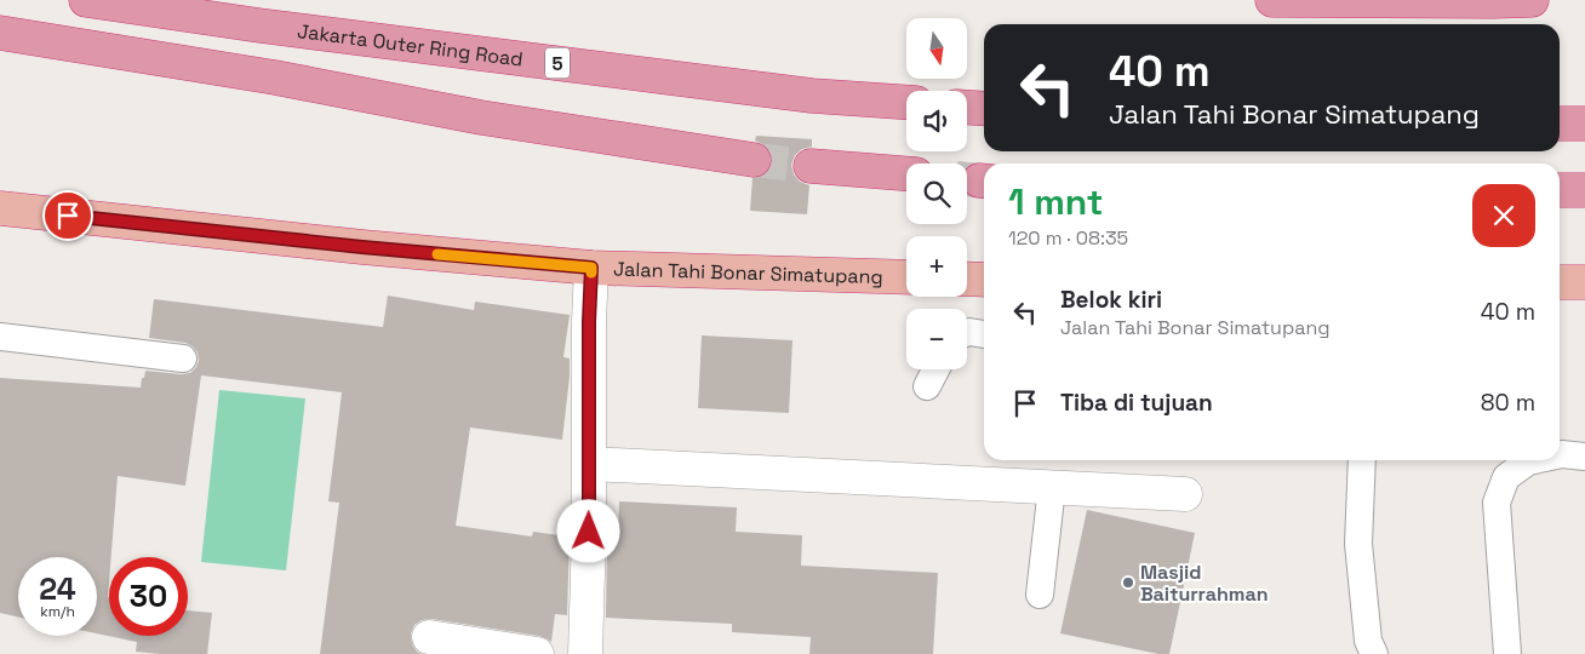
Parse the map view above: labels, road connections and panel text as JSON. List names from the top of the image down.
{
  "streets": {
    "highway": ["Jakarta Outer Ring Road", "5", "Jalan Tahi Bonar Simatupang"]
  },
  "places": ["Masjid Baiturrahman"],
  "north": "bottom",
  "page": {
    "map_buttons": ["+", "−"],
    "turn": ["40 m", "Jalan Tahi Bonar Simatupang"],
    "heading": ["1 mnt", "120 m · 08:35"],
    "list": [
      {
        "name": "Belok kiri",
        "note": "Jalan Tahi Bonar Simatupang",
        "value": "40 m"
      },
      {
        "name": "Tiba di tujuan",
        "value": "80 m"
      }
    ],
    "speed": "24 km/h",
    "limit": "30"
  }
}
